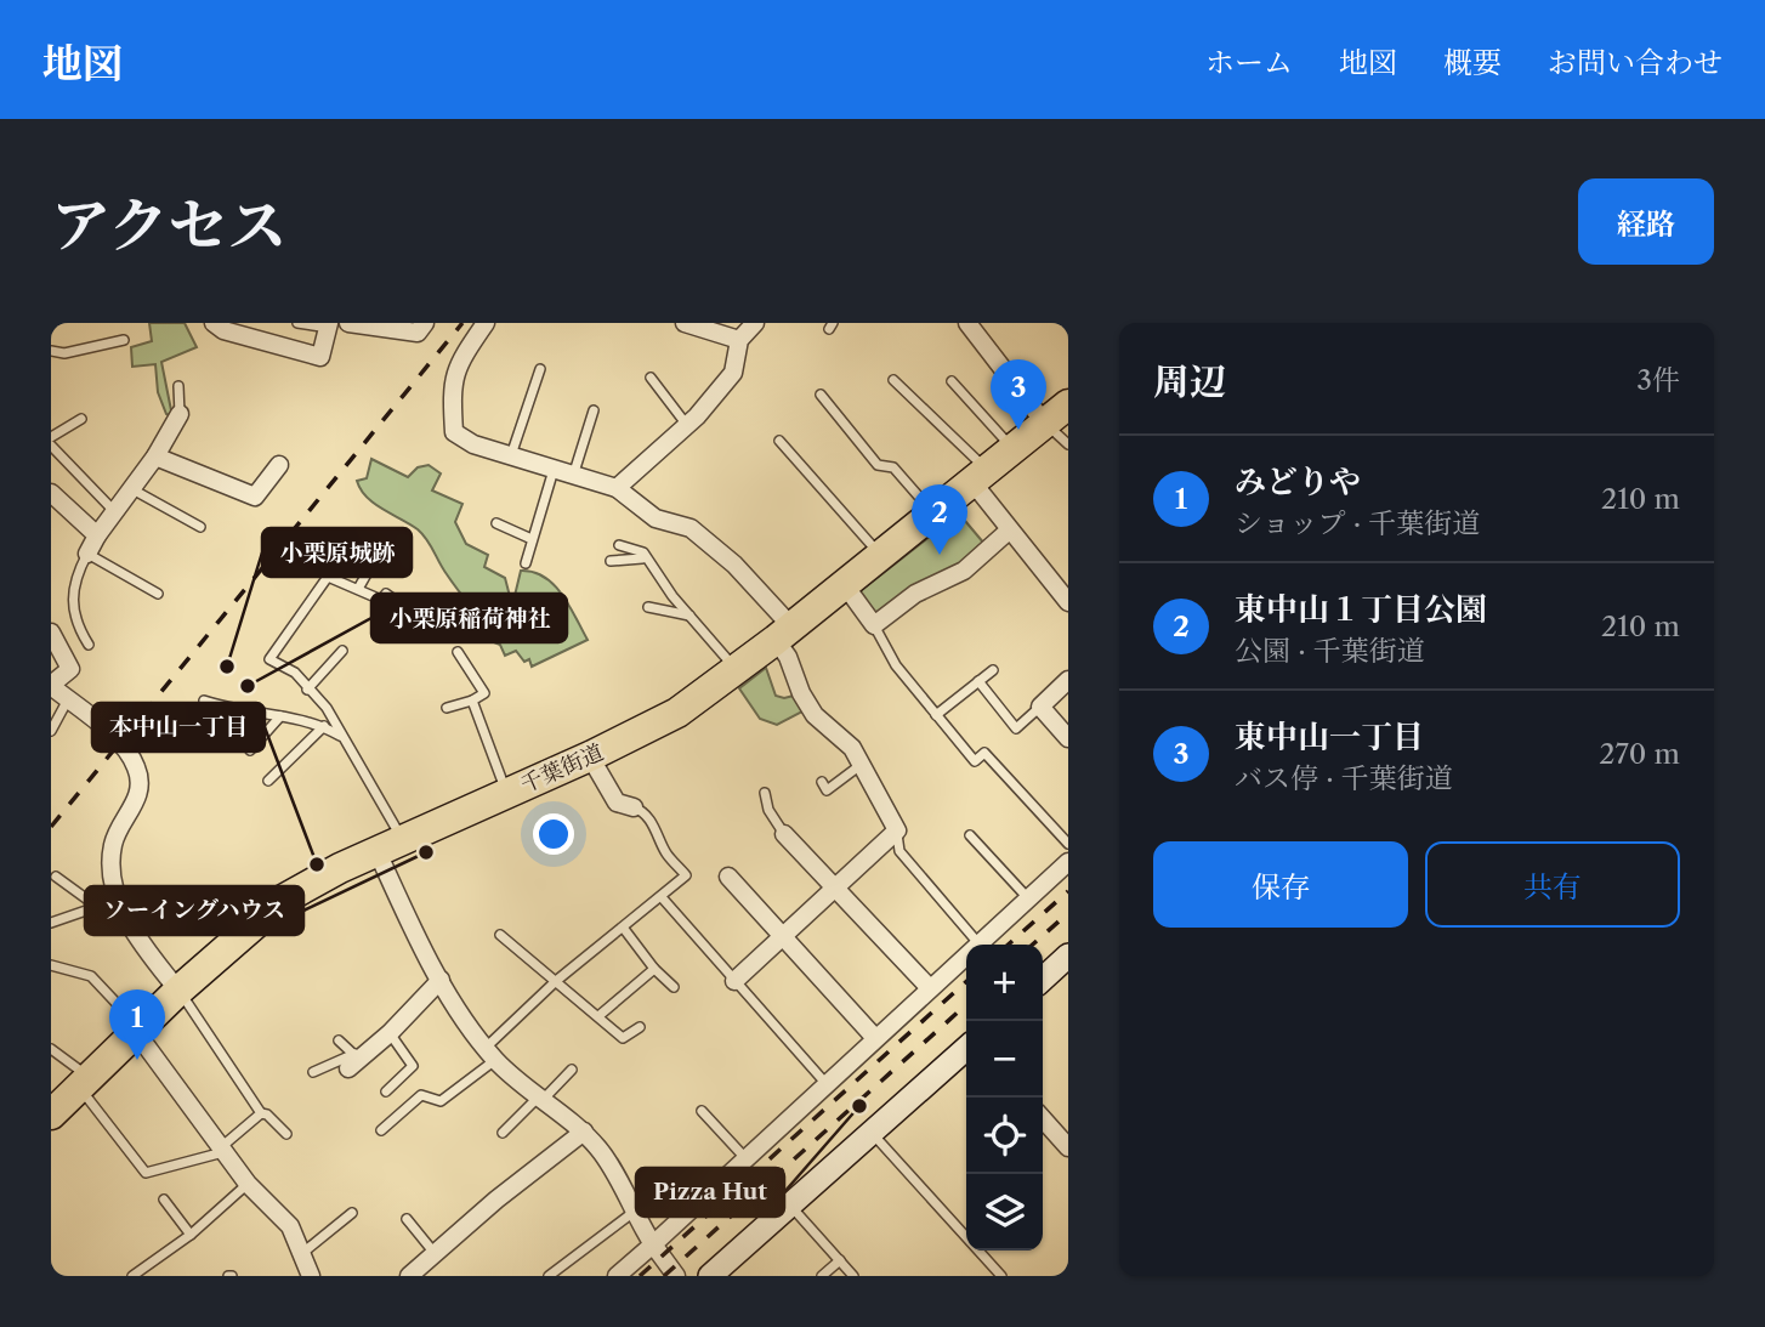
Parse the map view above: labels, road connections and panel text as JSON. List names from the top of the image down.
{
  "streets": {
    "highway": ["千葉街道"]
  },
  "places": [
    "小栗原城跡",
    "小栗原稲荷神社",
    "ソーイングハウス",
    "本中山一丁目",
    "Pizza Hut"
  ],
  "page": {
    "header": "地図",
    "nav": [
      "ホーム",
      "地図",
      "概要",
      "お問い合わせ"
    ],
    "title": "アクセス",
    "buttons": [
      "経路",
      ["保存", "共有"]
    ],
    "heading": ["周辺", "3件"],
    "pins": ["3", "2", "1"],
    "list": [
      {
        "mark": "1",
        "name": "みどりや",
        "note": "ショップ · 千葉街道",
        "value": "210 m"
      },
      {
        "mark": "2",
        "name": "東中山１丁目公園",
        "note": "公園 · 千葉街道",
        "value": "210 m"
      },
      {
        "mark": "3",
        "name": "東中山一丁目",
        "note": "バス停 · 千葉街道",
        "value": "270 m"
      }
    ],
    "map_buttons": ["+", "−"]
  }
}
